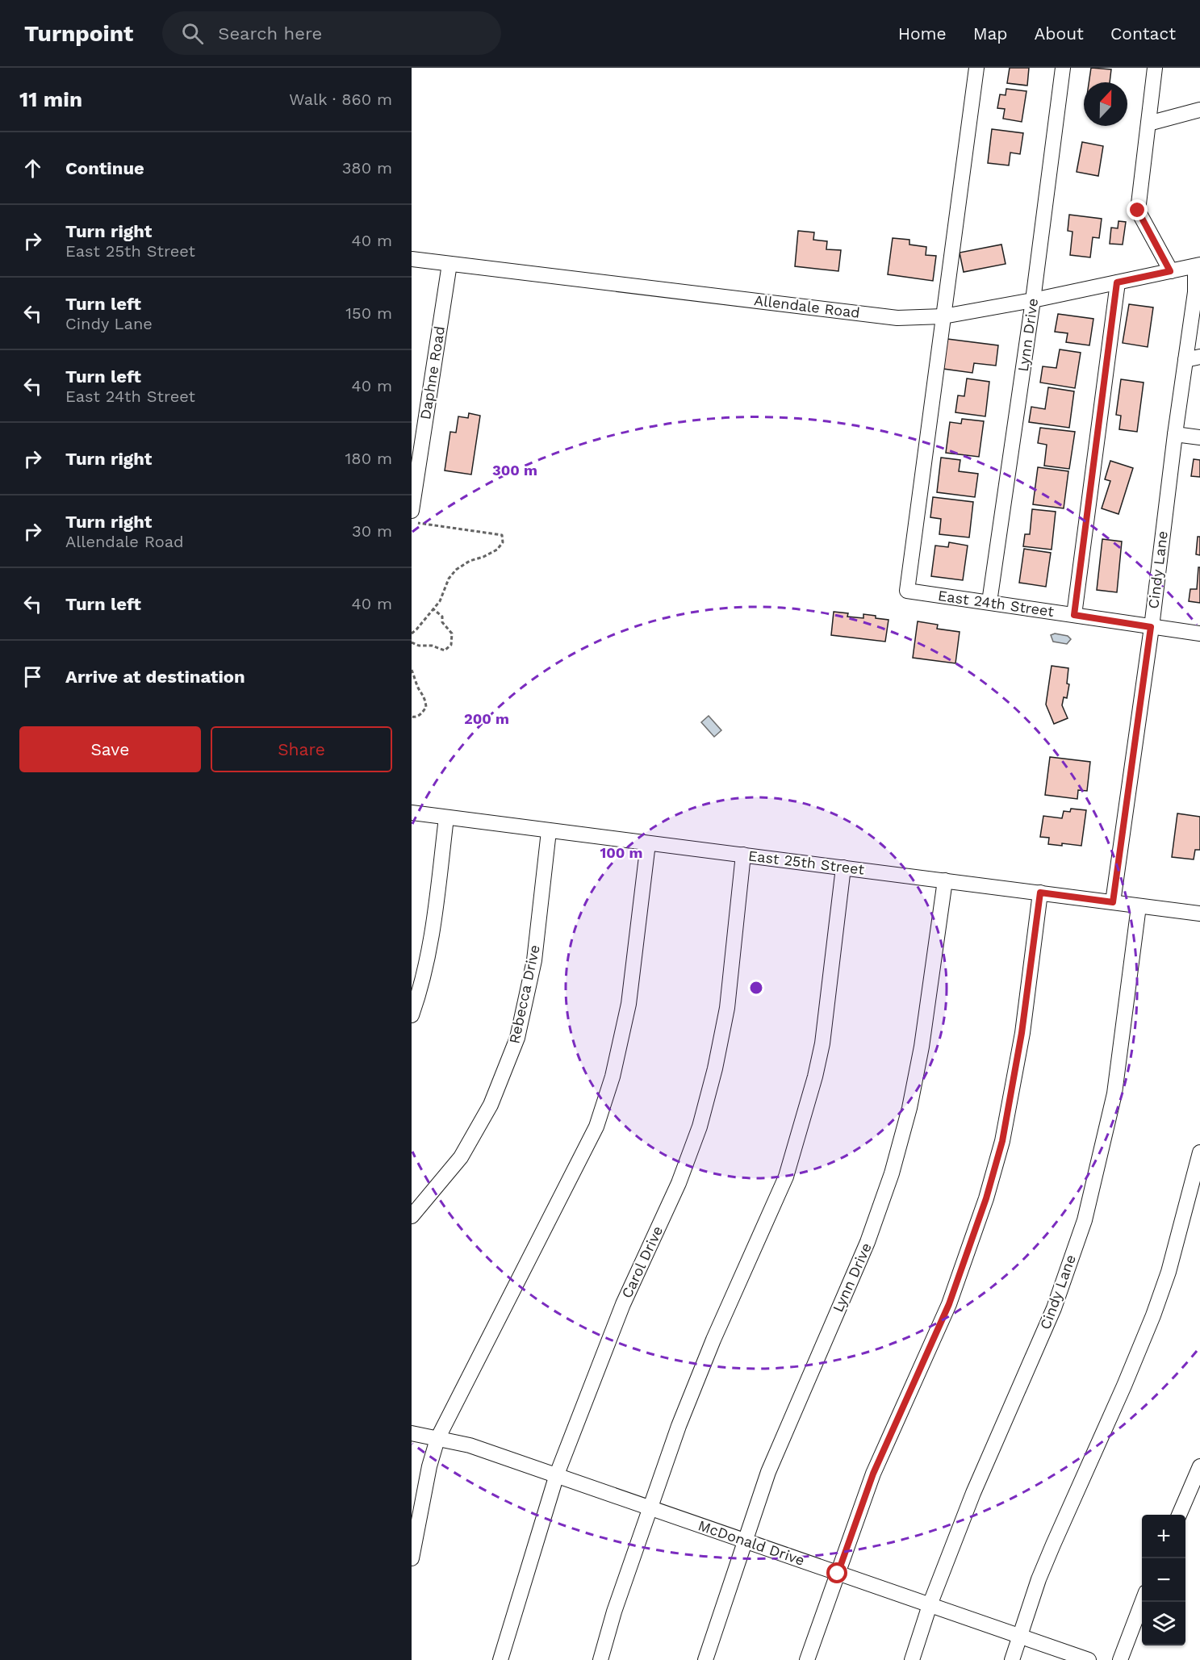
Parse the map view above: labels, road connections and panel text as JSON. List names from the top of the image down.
{
  "streets": {
    "street": [
      "Allendale Road",
      "Lynn Drive",
      "Daphne Road",
      "Cindy Lane",
      "East 24th Street",
      "East 25th Street",
      "Rebecca Drive",
      "Carol Drive",
      "McDonald Drive"
    ]
  },
  "crossings": [
    ["Allendale Road", "Lynn Drive"],
    ["Allendale Road", "Daphne Road"],
    ["Allendale Road", "Cindy Lane"],
    ["Allendale Road", "East 24th Street"],
    ["Lynn Drive", "East 24th Street"],
    ["Lynn Drive", "East 25th Street"],
    ["Lynn Drive", "McDonald Drive"],
    ["Cindy Lane", "East 24th Street"],
    ["Cindy Lane", "East 25th Street"],
    ["Cindy Lane", "McDonald Drive"],
    ["East 25th Street", "Rebecca Drive"],
    ["East 25th Street", "Carol Drive"],
    ["Carol Drive", "McDonald Drive"]
  ],
  "north": "top",
  "page": {
    "header": "Turnpoint",
    "search": "Search here",
    "nav": [
      "Home",
      "Map",
      "About",
      "Contact"
    ],
    "heading": ["11 min", "Walk · 860 m"],
    "list": [
      ["Continue", "380 m"],
      ["Turn right", "East 25th Street", "40 m"],
      ["Turn left", "Cindy Lane", "150 m"],
      ["Turn left", "East 24th Street", "40 m"],
      ["Turn right", "180 m"],
      ["Turn right", "Allendale Road", "30 m"],
      ["Turn left", "40 m"],
      "Arrive at destination"
    ],
    "buttons": ["Save", "Share"],
    "map_buttons": ["+", "−"]
  },
  "rings": ["300 m", "200 m", "100 m"]
}
